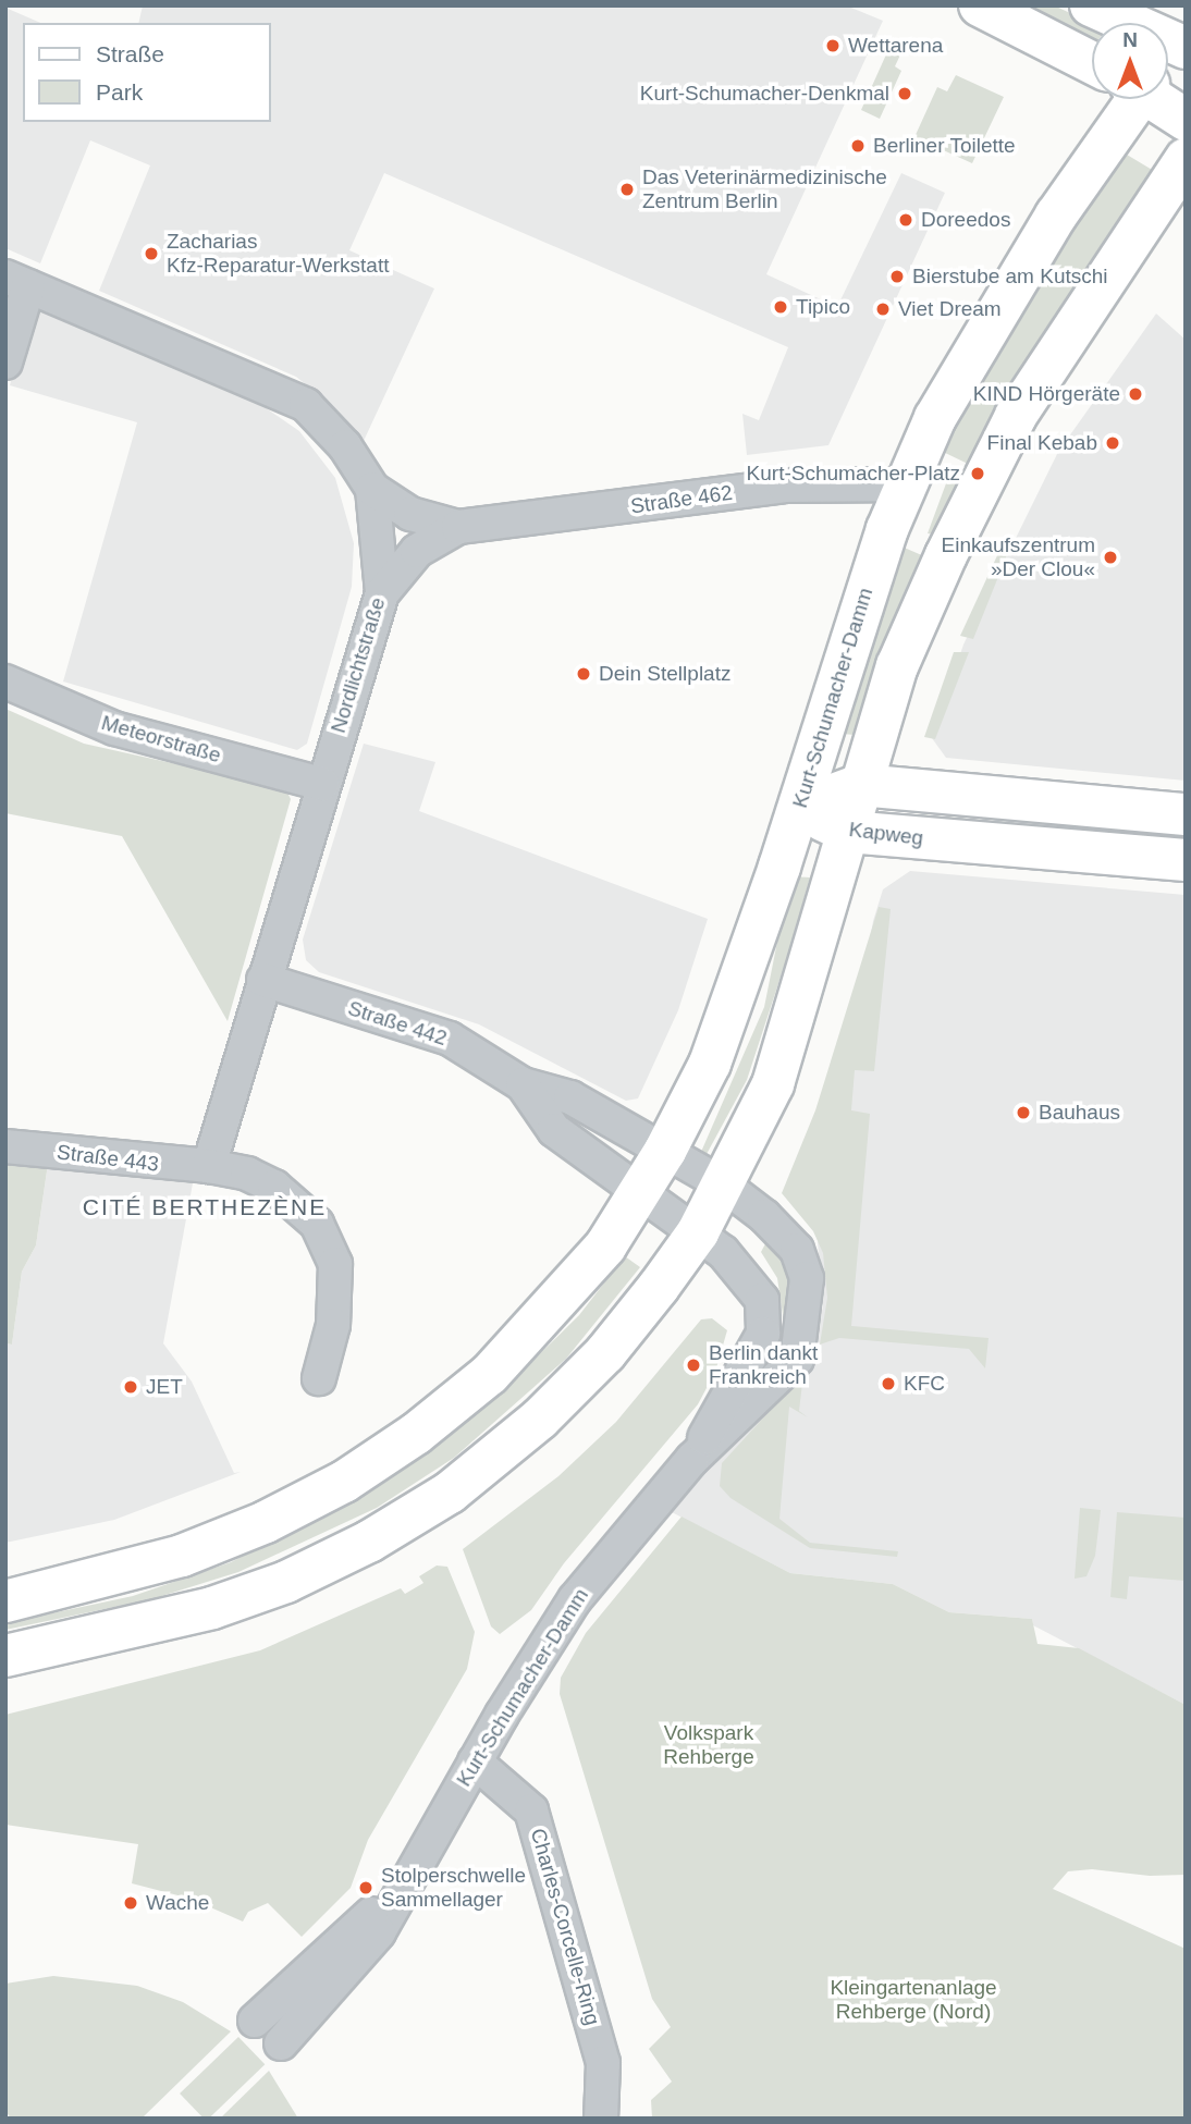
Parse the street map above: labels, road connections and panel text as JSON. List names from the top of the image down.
{
  "streets": {
    "main road": ["Kurt-Schumacher-Damm", "Kapweg"],
    "street": [
      "Straße 462",
      "Nordlichtstraße",
      "Meteorstraße",
      "Straße 442",
      "Straße 443",
      "Charles-Corcelle-Ring"
    ]
  },
  "crossings": [
    ["Straße 462", "Nordlichtstraße"],
    ["Straße 462", "Kurt-Schumacher-Damm"],
    ["Nordlichtstraße", "Meteorstraße"],
    ["Nordlichtstraße", "Straße 442"],
    ["Nordlichtstraße", "Straße 443"],
    ["Kurt-Schumacher-Damm", "Kapweg"],
    ["Kurt-Schumacher-Damm", "Straße 442"],
    ["Kurt-Schumacher-Damm", "Charles-Corcelle-Ring"]
  ],
  "districts": ["CITÉ BERTHEZÈNE"],
  "parks": ["Volkspark Rehberge", "Kleingartenanlage Rehberge (Nord)"],
  "places": [
    "Wettarena",
    "Kurt-Schumacher-Denkmal",
    "Berliner Toilette",
    "Das Veterinärmedizinische Zentrum Berlin",
    "Doreedos",
    "Zacharias Kfz-Reparatur-Werkstatt",
    "Bierstube am Kutschi",
    "Tipico",
    "Viet Dream",
    "KIND Hörgeräte",
    "Final Kebab",
    "Kurt-Schumacher-Platz",
    "Einkaufszentrum »Der Clou«",
    "Dein Stellplatz",
    "Bauhaus",
    "Berlin dankt Frankreich",
    "KFC",
    "JET",
    "Stolperschwelle Sammellager",
    "Wache"
  ],
  "legend": ["Straße", "Park"],
  "north": "top"
}
